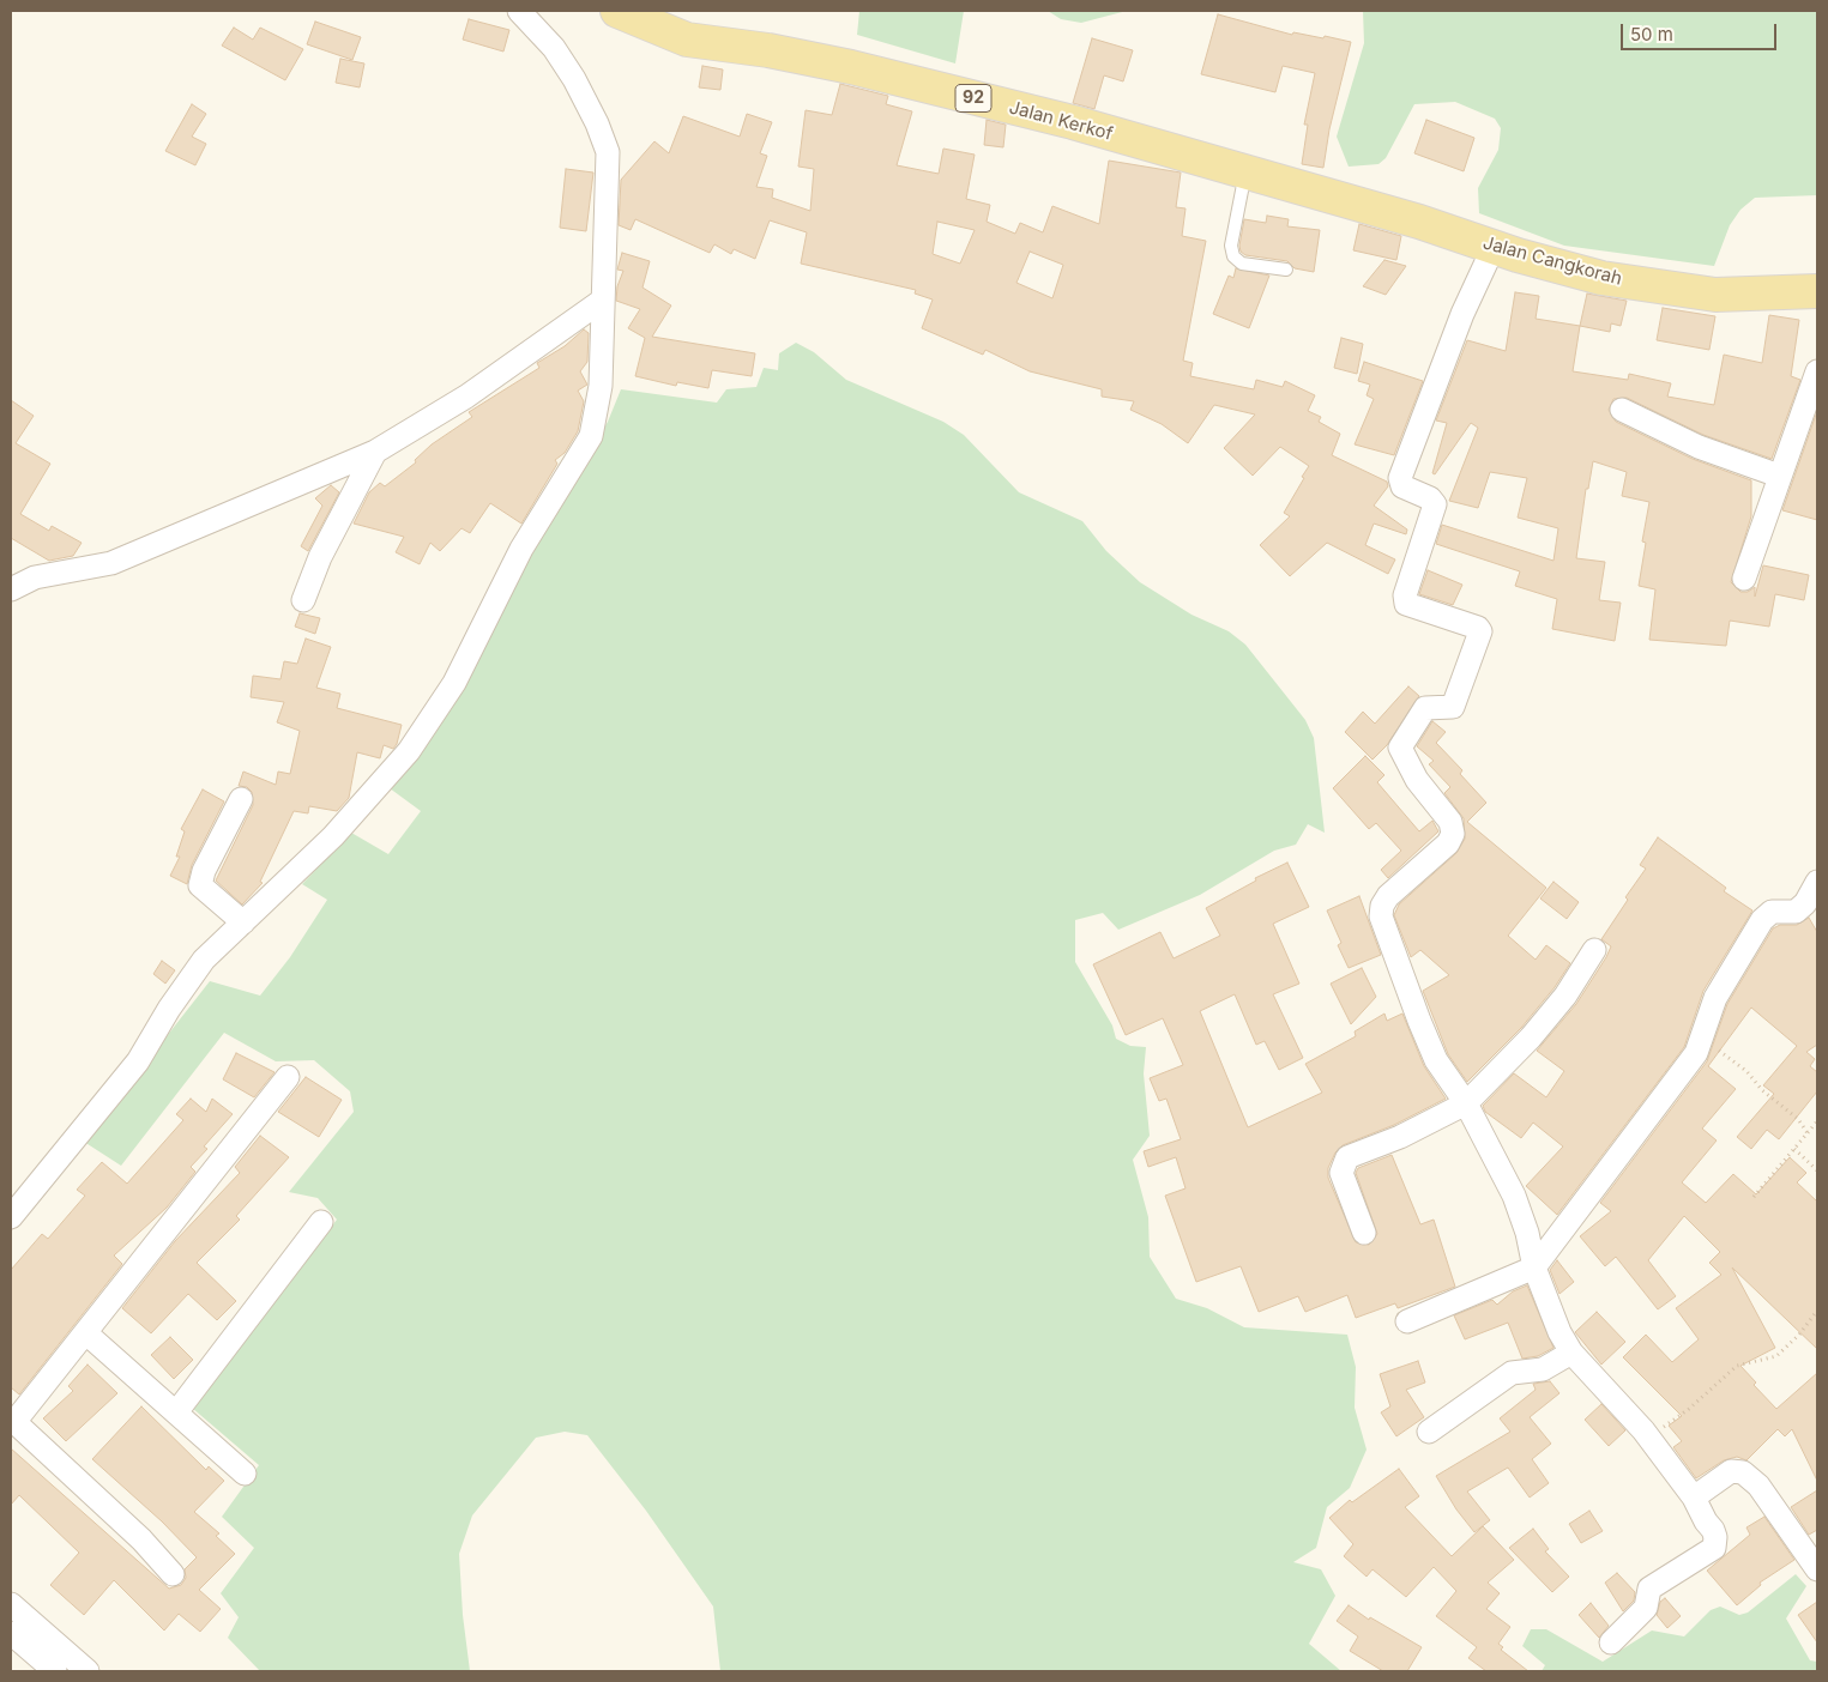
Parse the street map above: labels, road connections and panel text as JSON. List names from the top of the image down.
{
  "streets": {
    "main road": ["92", "Jalan Kerkof", "Jalan Cangkorah"]
  },
  "crossings": [
    ["Jalan Kerkof", "Jalan Cangkorah"]
  ],
  "scale_bar": "50 m"
}
